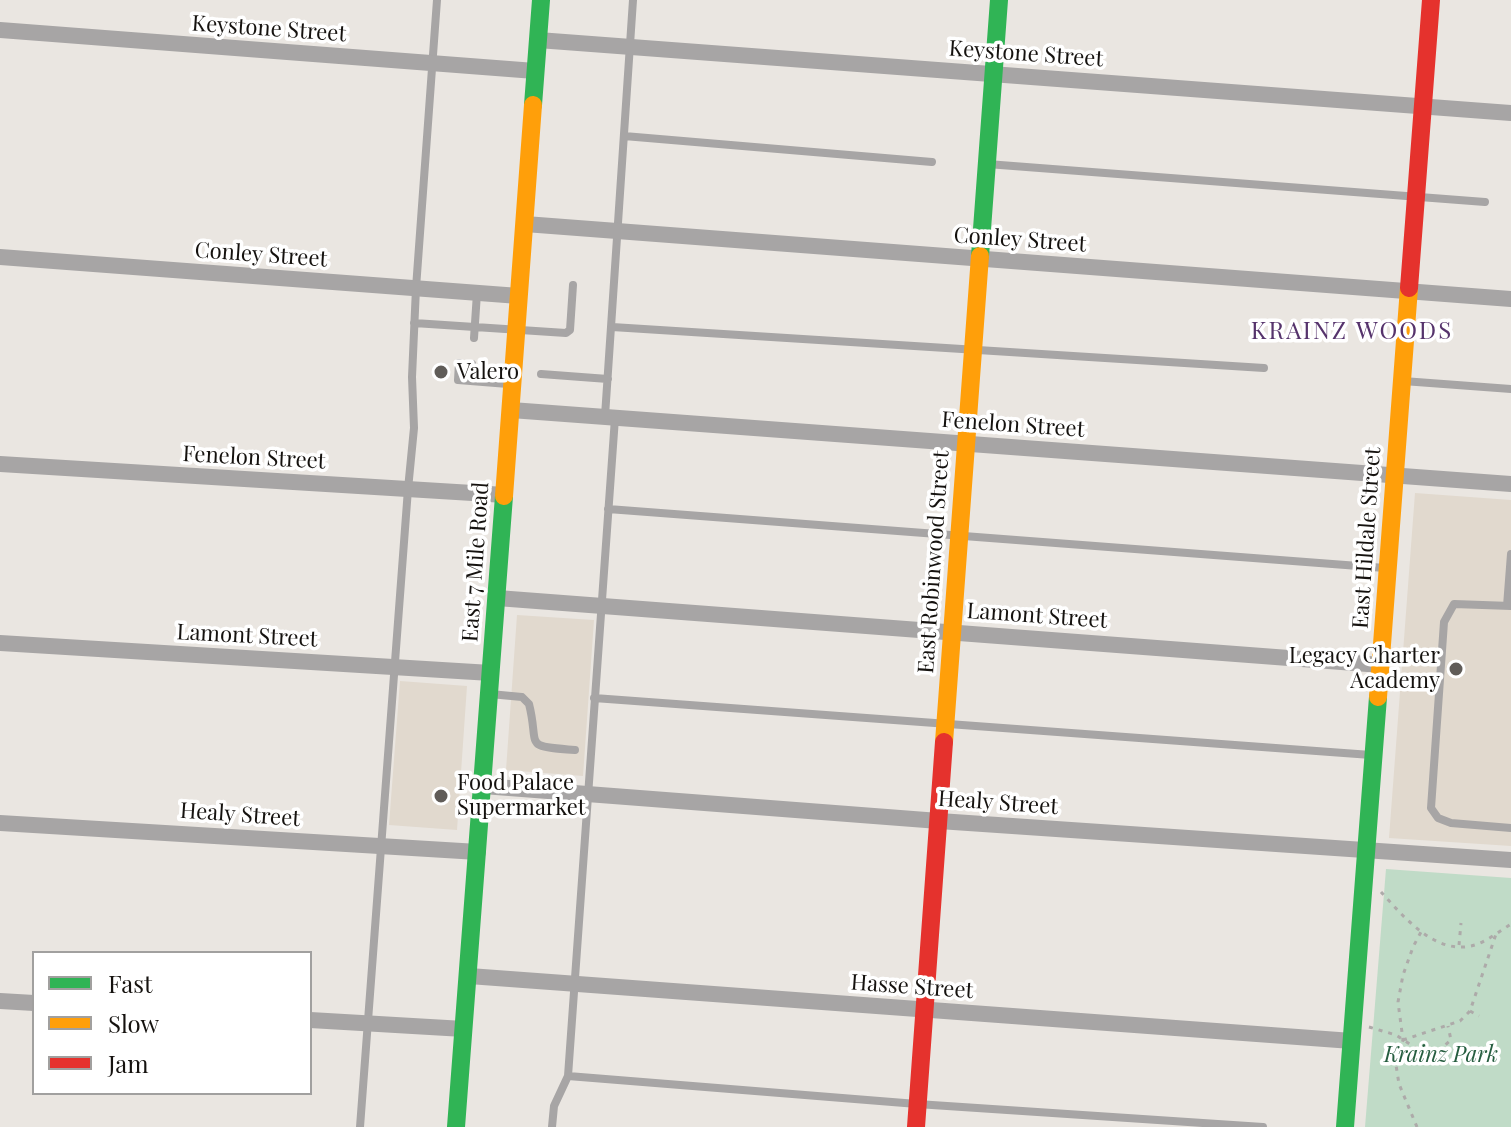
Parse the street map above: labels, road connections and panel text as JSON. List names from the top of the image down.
{
  "streets": {
    "street": [
      "Keystone Street",
      "Conley Street",
      "Fenelon Street",
      "East Hildale Street",
      "East 7 Mile Road",
      "East Robinwood Street",
      "Lamont Street",
      "Healy Street",
      "Hasse Street"
    ]
  },
  "crossings": [
    ["Keystone Street", "East Hildale Street"],
    ["Keystone Street", "East 7 Mile Road"],
    ["Keystone Street", "East Robinwood Street"],
    ["Conley Street", "East Hildale Street"],
    ["Conley Street", "East 7 Mile Road"],
    ["Conley Street", "East Robinwood Street"],
    ["Fenelon Street", "East Hildale Street"],
    ["Fenelon Street", "East 7 Mile Road"],
    ["Fenelon Street", "East Robinwood Street"],
    ["East Hildale Street", "Lamont Street"],
    ["East Hildale Street", "Healy Street"],
    ["East Hildale Street", "Hasse Street"],
    ["East 7 Mile Road", "Lamont Street"],
    ["East 7 Mile Road", "Healy Street"],
    ["East 7 Mile Road", "Hasse Street"],
    ["East Robinwood Street", "Lamont Street"],
    ["East Robinwood Street", "Healy Street"],
    ["East Robinwood Street", "Hasse Street"]
  ],
  "districts": ["KRAINZ WOODS"],
  "parks": ["Krainz Park"],
  "places": ["Valero", "Legacy Charter Academy", "Food Palace Supermarket"],
  "legend": ["Fast", "Slow", "Jam"]
}
